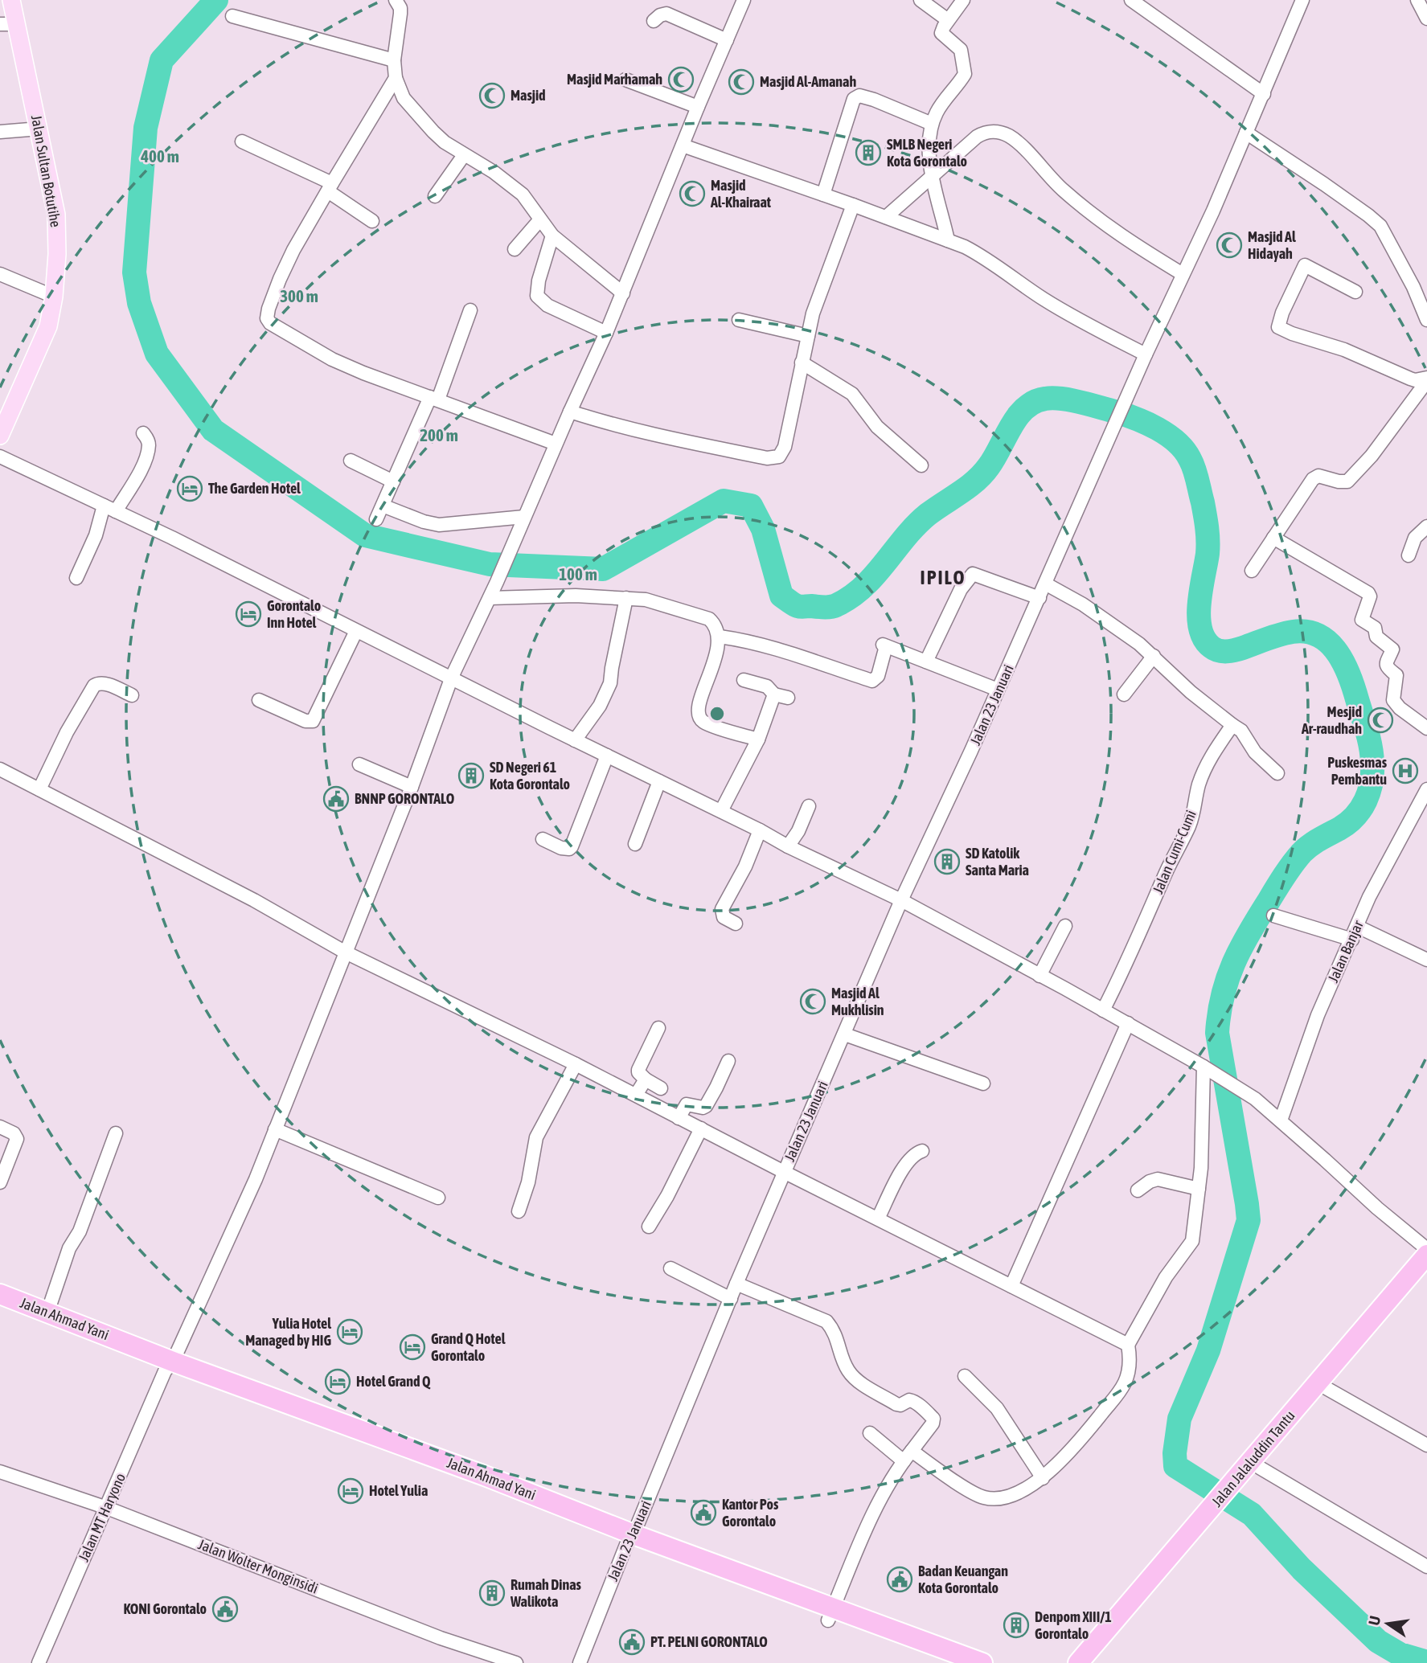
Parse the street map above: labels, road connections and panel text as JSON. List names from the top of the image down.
{
  "streets": {
    "highway": ["Jalan Ahmad Yani", "Jalan Jalaluddin Tantu"],
    "main road": ["Jalan Sultan Botutihe"],
    "street": [
      "Jalan 23 Januari",
      "Jalan Cumi-Cumi",
      "Jalan Banjar",
      "Jalan MT Haryono",
      "Jalan Wolter Monginsidi"
    ]
  },
  "crossings": [
    ["Jalan 23 Januari", "Jalan Ahmad Yani"],
    ["Jalan Ahmad Yani", "Jalan MT Haryono"],
    ["Jalan MT Haryono", "Jalan Wolter Monginsidi"]
  ],
  "districts": ["IPILO"],
  "places": {
    "mosque": [
      "Masjid Marhamah",
      "Masjid Al-Amanah",
      "Masjid",
      "Masjid Al-Khairaat",
      "Masjid Al Hidayah",
      "Mesjid Ar-raudhah",
      "Masjid Al Mukhlisin"
    ],
    "building": [
      "SMLB Negeri Kota Gorontalo",
      "SD Negeri 61 Kota Gorontalo",
      "SD Katolik Santa Maria",
      "Rumah Dinas Walikota",
      "Denpom XIII/1 Gorontalo"
    ],
    "hotel": [
      "The Garden Hotel",
      "Gorontalo Inn Hotel",
      "Yulia Hotel Managed by HIG",
      "Grand Q Hotel Gorontalo",
      "Hotel Grand Q",
      "Hotel Yulia"
    ],
    "hospital": ["Puskesmas Pembantu"],
    "public building": [
      "BNNP GORONTALO",
      "Kantor Pos Gorontalo",
      "Badan Keuangan Kota Gorontalo",
      "KONI Gorontalo",
      "PT. PELNI GORONTALO"
    ]
  },
  "north": "left",
  "rings": [
    "400 m",
    "300 m",
    "200 m",
    "100 m"
  ]
}
